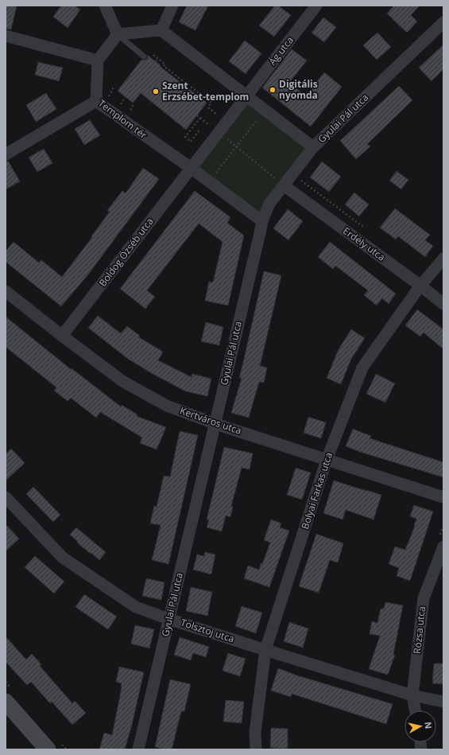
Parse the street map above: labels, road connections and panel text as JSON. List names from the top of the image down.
{
  "streets": {
    "street": [
      "Ág utca",
      "Gyulai Pál utca",
      "Templom tér",
      "Erdély utca",
      "Boldog Özséb utca",
      "Kertváros utca",
      "Bolyai Farkas utca",
      "Rózsa utca",
      "Tolsztoj utca"
    ]
  },
  "crossings": [
    ["Gyulai Pál utca", "Templom tér"],
    ["Gyulai Pál utca", "Erdély utca"],
    ["Gyulai Pál utca", "Kertváros utca"],
    ["Gyulai Pál utca", "Tolsztoj utca"],
    ["Templom tér", "Boldog Özséb utca"],
    ["Erdély utca", "Bolyai Farkas utca"],
    ["Boldog Özséb utca", "Kertváros utca"],
    ["Kertváros utca", "Bolyai Farkas utca"],
    ["Bolyai Farkas utca", "Tolsztoj utca"],
    ["Rózsa utca", "Tolsztoj utca"]
  ],
  "places": ["Digitális nyomda", "Szent Erzsébet-templom"],
  "north": "right"
}
